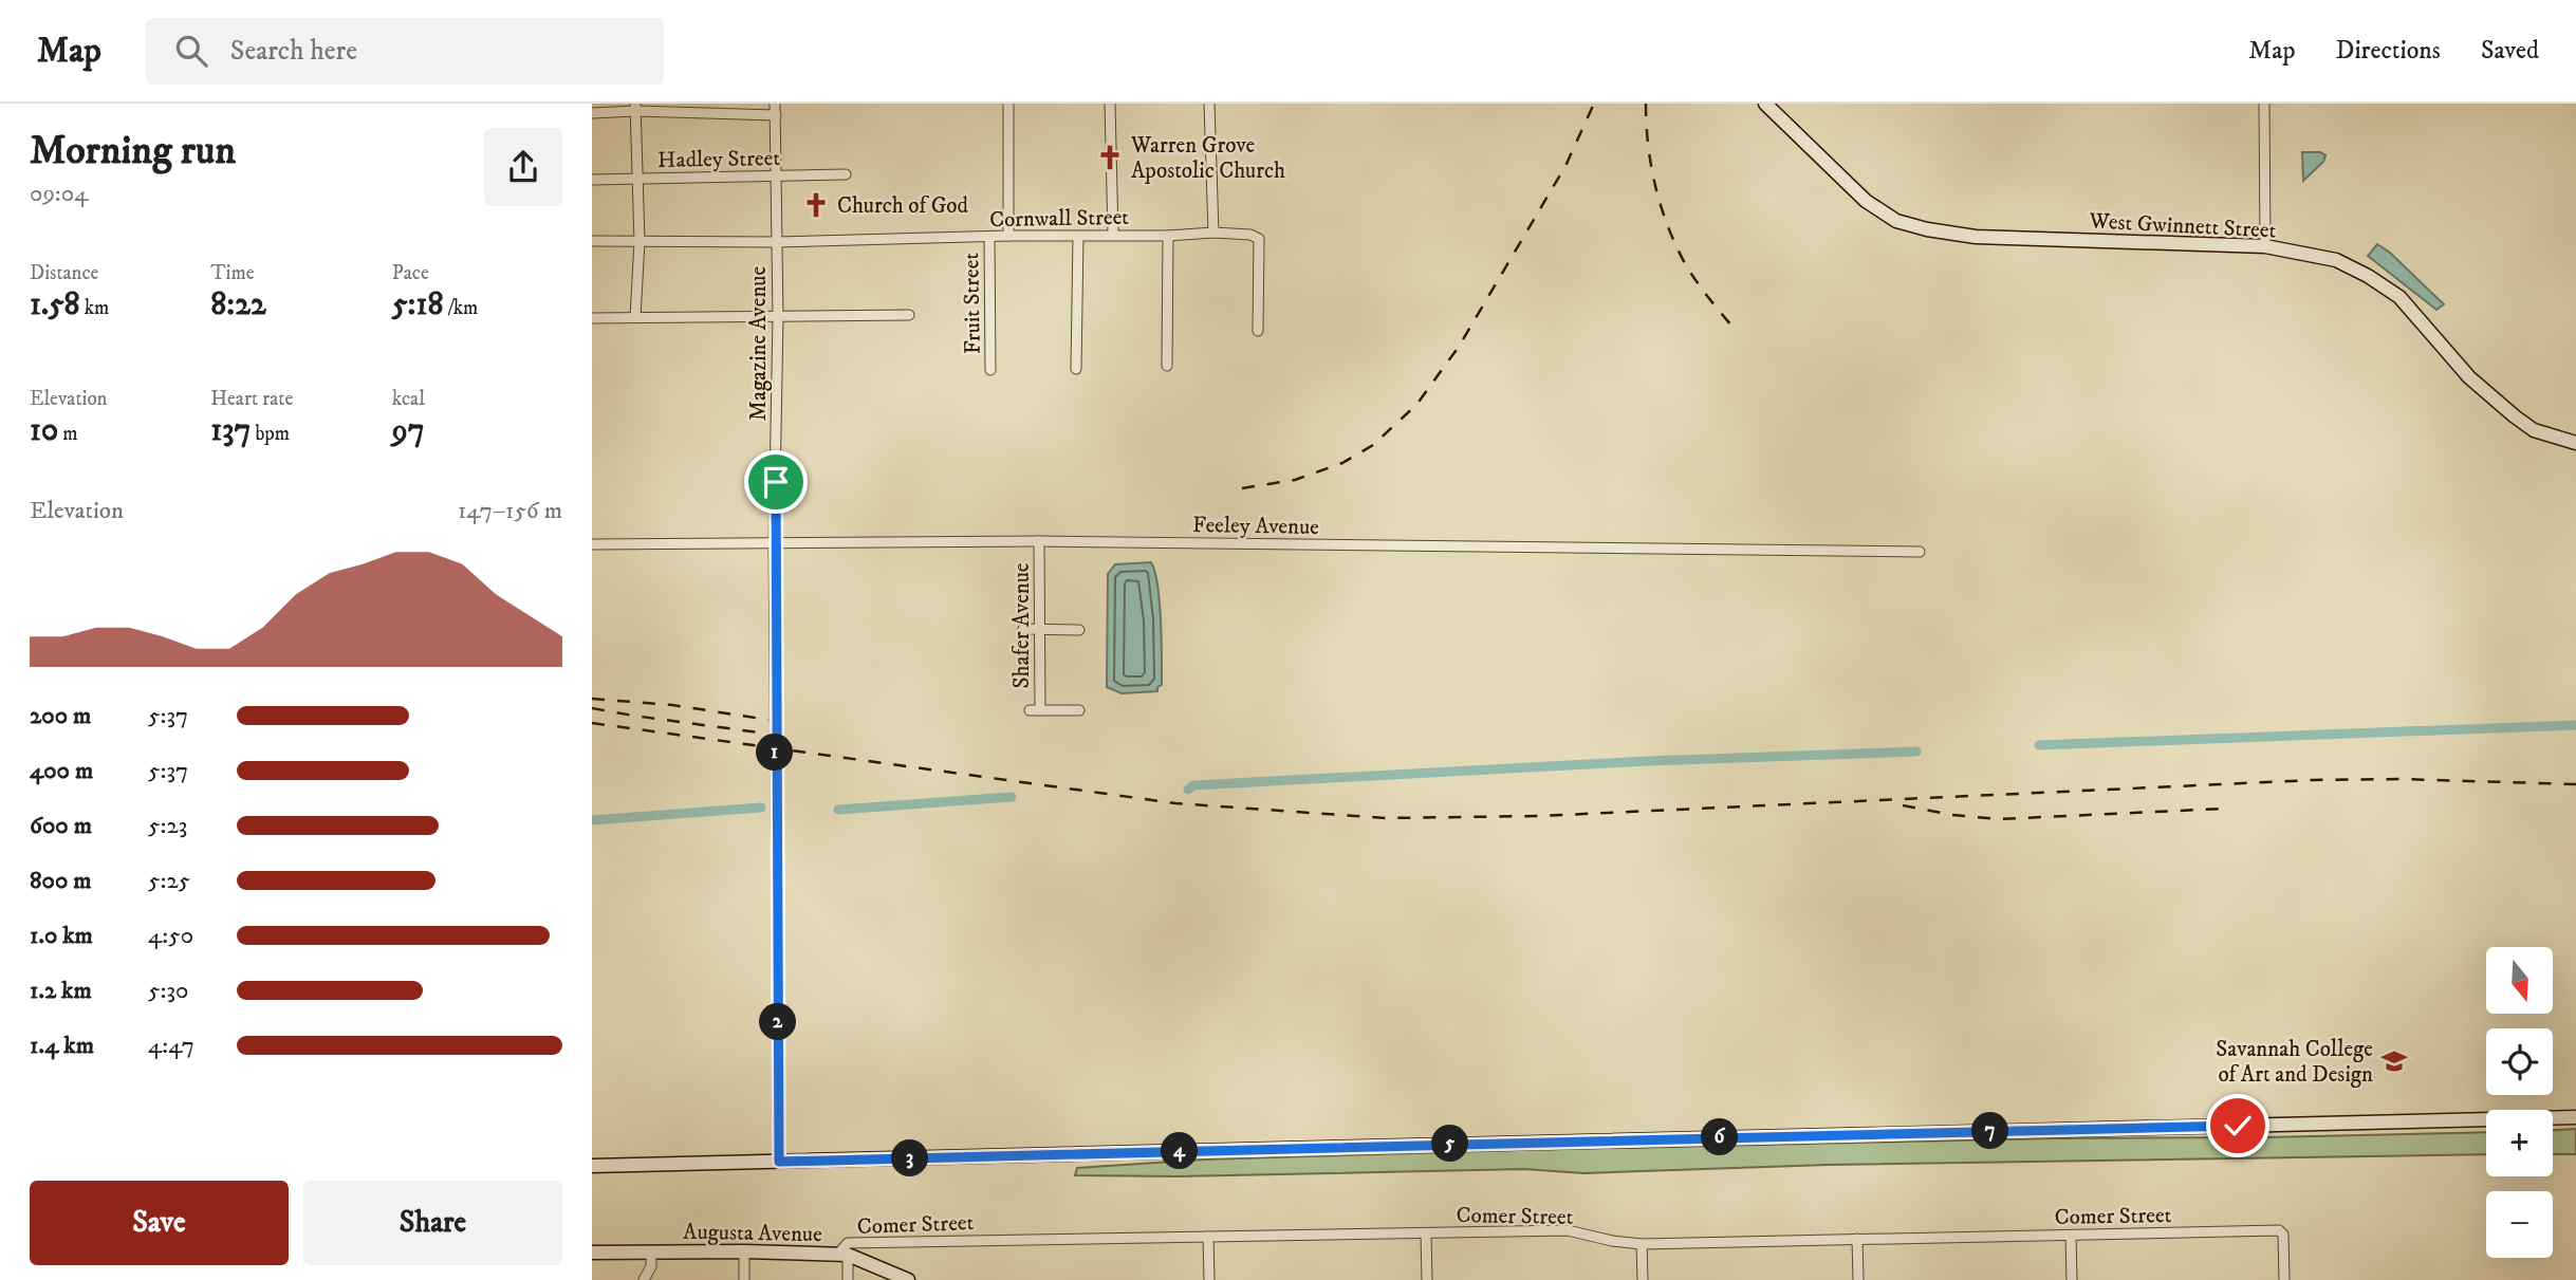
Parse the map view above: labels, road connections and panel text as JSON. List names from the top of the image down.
{
  "streets": {
    "main road": ["West Gwinnett Street", "Augusta Avenue"],
    "street": [
      "Hadley Street",
      "Cornwall Street",
      "Fruit Street",
      "Magazine Avenue",
      "Feeley Avenue",
      "Shafer Avenue",
      "Comer Street"
    ]
  },
  "crossings": [
    ["Hadley Street", "Magazine Avenue"],
    ["Cornwall Street", "Fruit Street"],
    ["Cornwall Street", "Magazine Avenue"],
    ["Magazine Avenue", "Feeley Avenue"],
    ["Feeley Avenue", "Shafer Avenue"],
    ["Comer Street", "Augusta Avenue"]
  ],
  "places": {
    "church": ["Warren Grove Apostolic Church", "Church of God"],
    "school or university": ["Savannah College of Art and Design"]
  },
  "north": "bottom",
  "page": {
    "header": "Map",
    "search": "Search here",
    "nav": ["Map", "Directions", "Saved"],
    "heading": ["Morning run", "09:04"],
    "stats": [
      ["Distance", "1.58 km"],
      ["Time", "8:22"],
      ["Pace", "5:18 /km"],
      ["Elevation", "10 m"],
      ["Heart rate", "137 bpm"],
      ["kcal", "97"]
    ],
    "chart": ["Elevation", "147–156 m"],
    "list": [
      {
        "name": "200 m",
        "note": "5:37"
      },
      {
        "name": "400 m",
        "note": "5:37"
      },
      {
        "name": "600 m",
        "note": "5:23"
      },
      {
        "name": "800 m",
        "note": "5:25"
      },
      {
        "name": "1.0 km",
        "note": "4:50"
      },
      {
        "name": "1.2 km",
        "note": "5:30"
      },
      {
        "name": "1.4 km",
        "note": "4:47"
      }
    ],
    "pins": [
      "1",
      "2",
      "7",
      "6",
      "5",
      "4",
      "3"
    ],
    "map_buttons": ["+", "−"],
    "buttons": ["Save", "Share"]
  }
}
